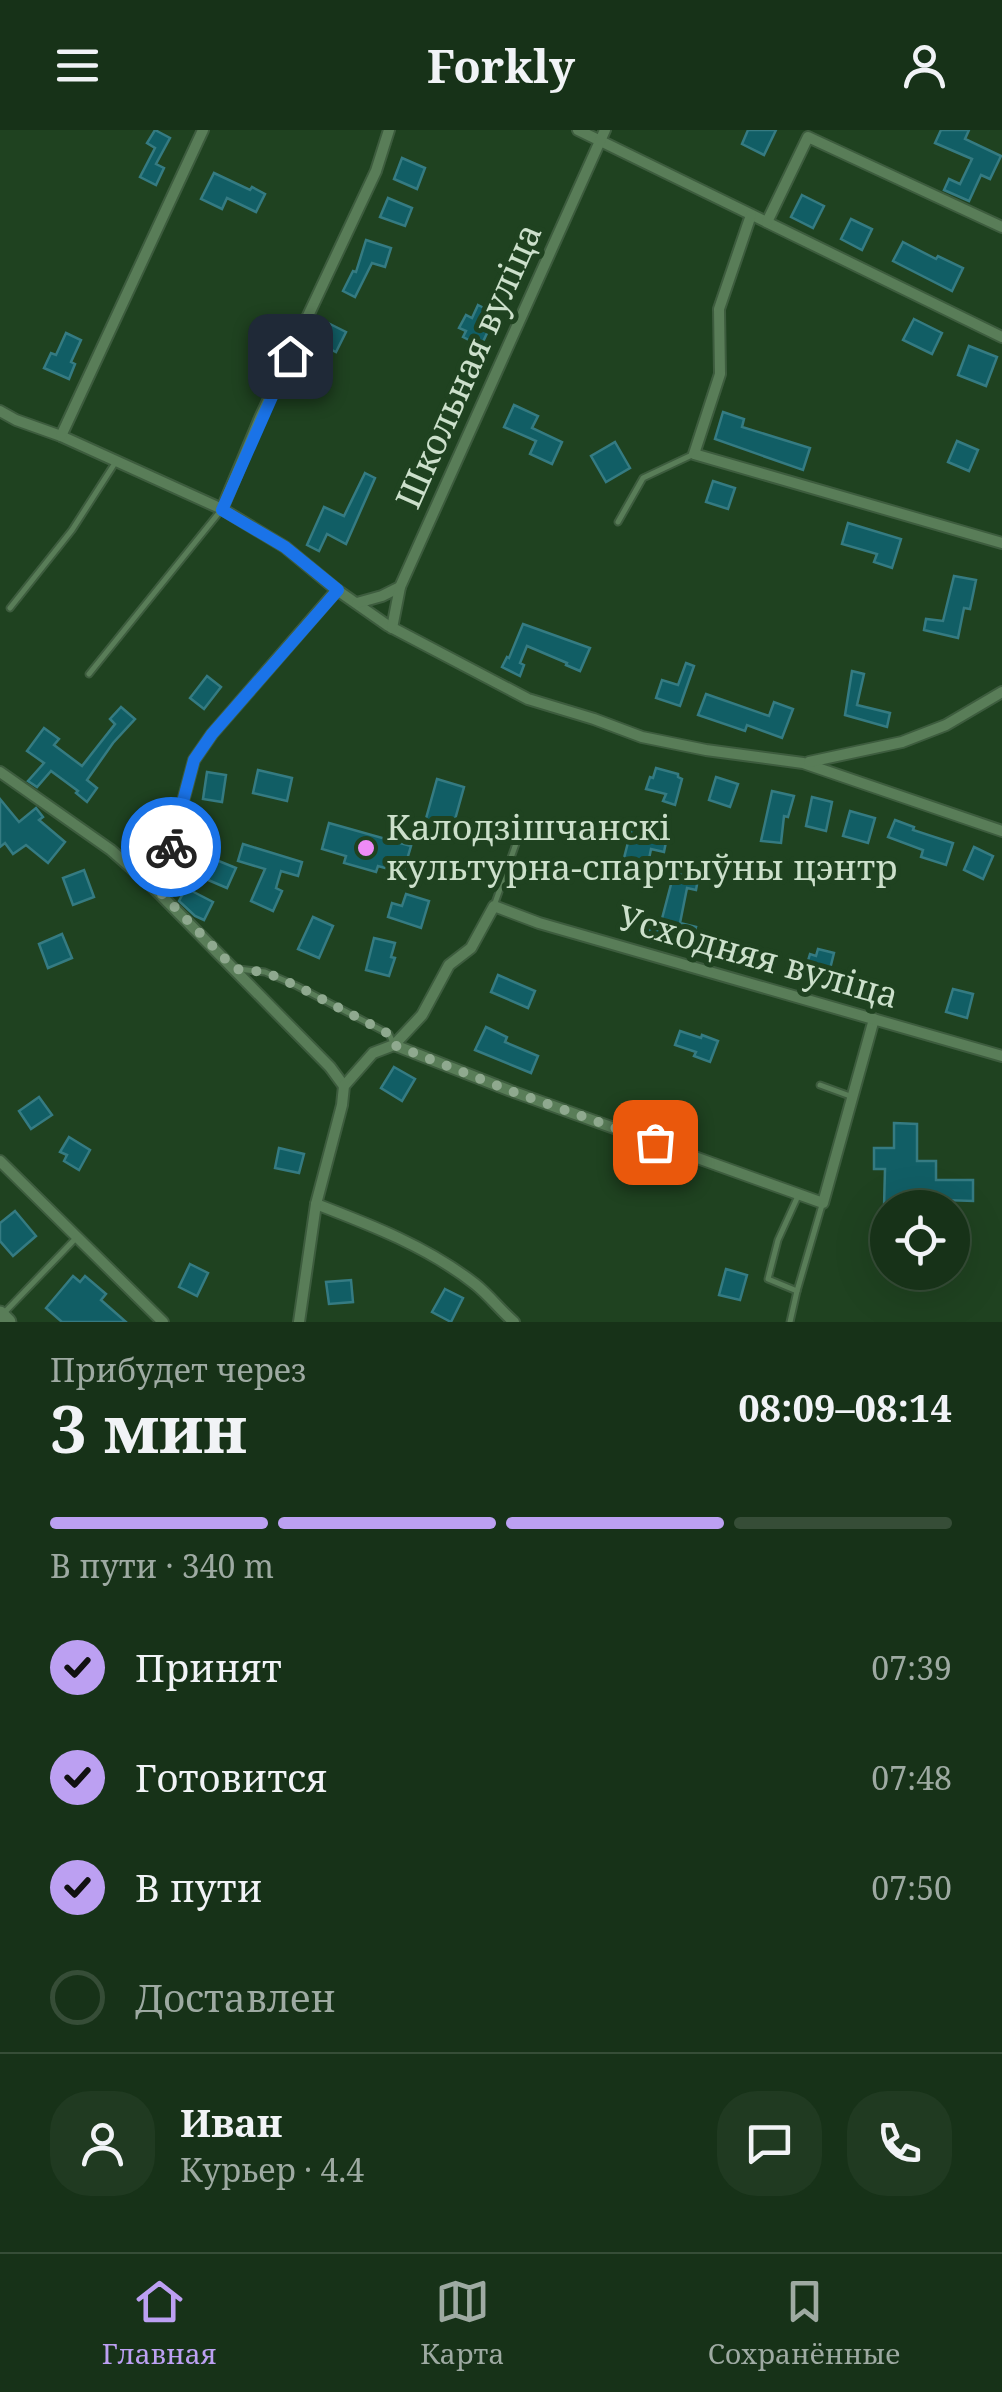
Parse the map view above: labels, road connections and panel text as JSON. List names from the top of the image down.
{
  "streets": {
    "street": ["Школьная вуліца", "Усходняя вуліца"]
  },
  "places": ["Калодзішчанскі культурна-спартыўны цэнтр"],
  "page": {
    "header": "Forkly",
    "heading": ["3 мин", "Прибудет через", "08:09–08:14"],
    "panel": ["Иван", "Курьер · 4.4"],
    "bar": "В пути · 340 m",
    "list": [
      ["Принят", "07:39"],
      ["Готовится", "07:48"],
      ["В пути", "07:50"],
      "Доставлен"
    ],
    "tabs": ["Главная", "Карта", "Сохранённые"]
  }
}
